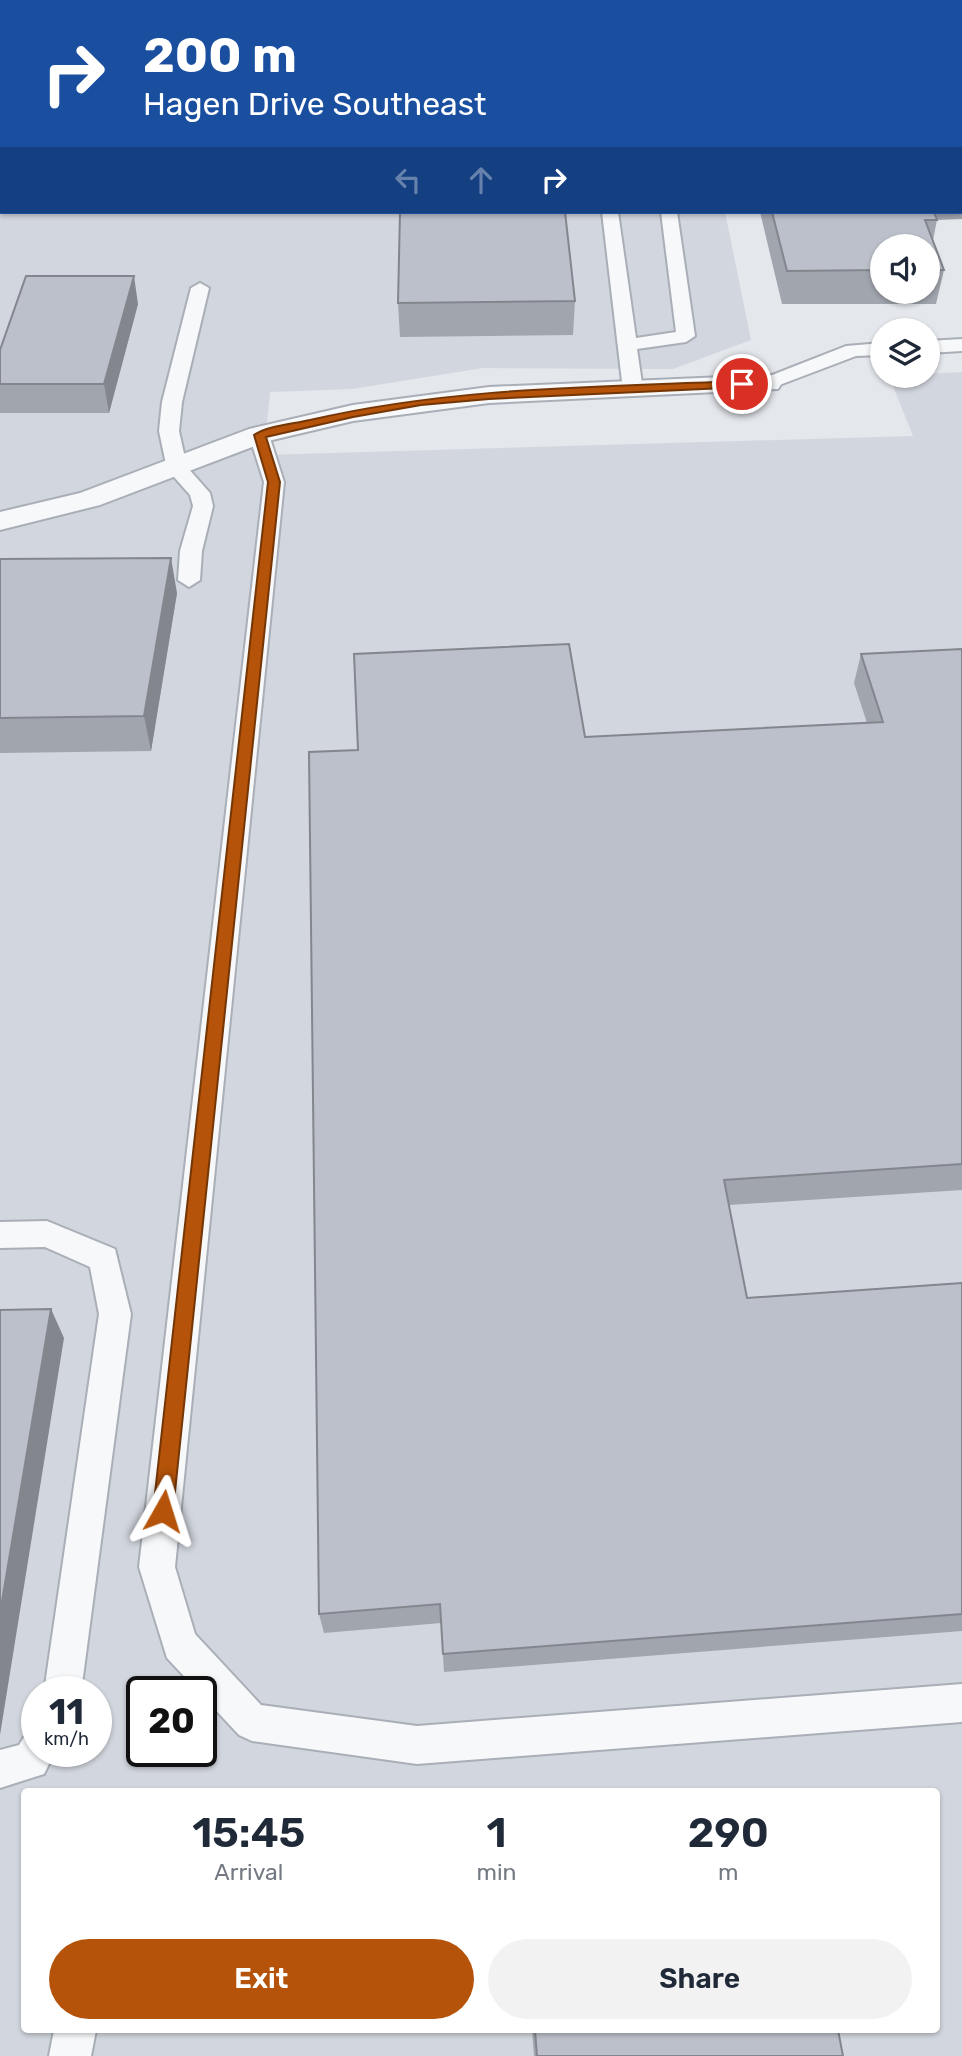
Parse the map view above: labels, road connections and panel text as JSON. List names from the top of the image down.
{
  "page": {
    "turn": ["200 m", "Hagen Drive Southeast"],
    "speed": "11 km/h",
    "limit": "20",
    "eta": [
      "15:45",
      "Arrival",
      "1",
      "min",
      "290",
      "m"
    ],
    "buttons": ["Exit", "Share"]
  }
}
